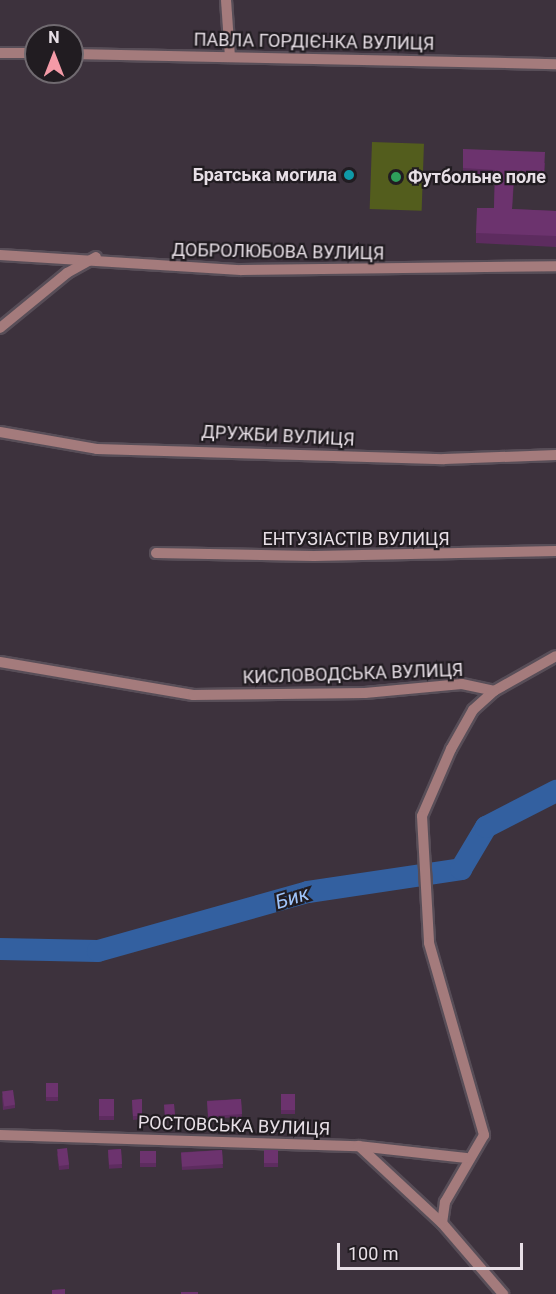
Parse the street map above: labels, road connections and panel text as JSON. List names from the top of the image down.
{
  "streets": {
    "street": [
      "ПАВЛА ГОРДІЄНКА ВУЛИЦЯ",
      "ДОБРОЛЮБОВА ВУЛИЦЯ",
      "ДРУЖБИ ВУЛИЦЯ",
      "ЕНТУЗІАСТІВ ВУЛИЦЯ",
      "КИСЛОВОДСЬКА ВУЛИЦЯ",
      "РОСТОВСЬКА ВУЛИЦЯ"
    ]
  },
  "water": ["Бик"],
  "places": ["Братська могила", "Футбольне поле"],
  "scale_bar": "100 m",
  "north": "top"
}
